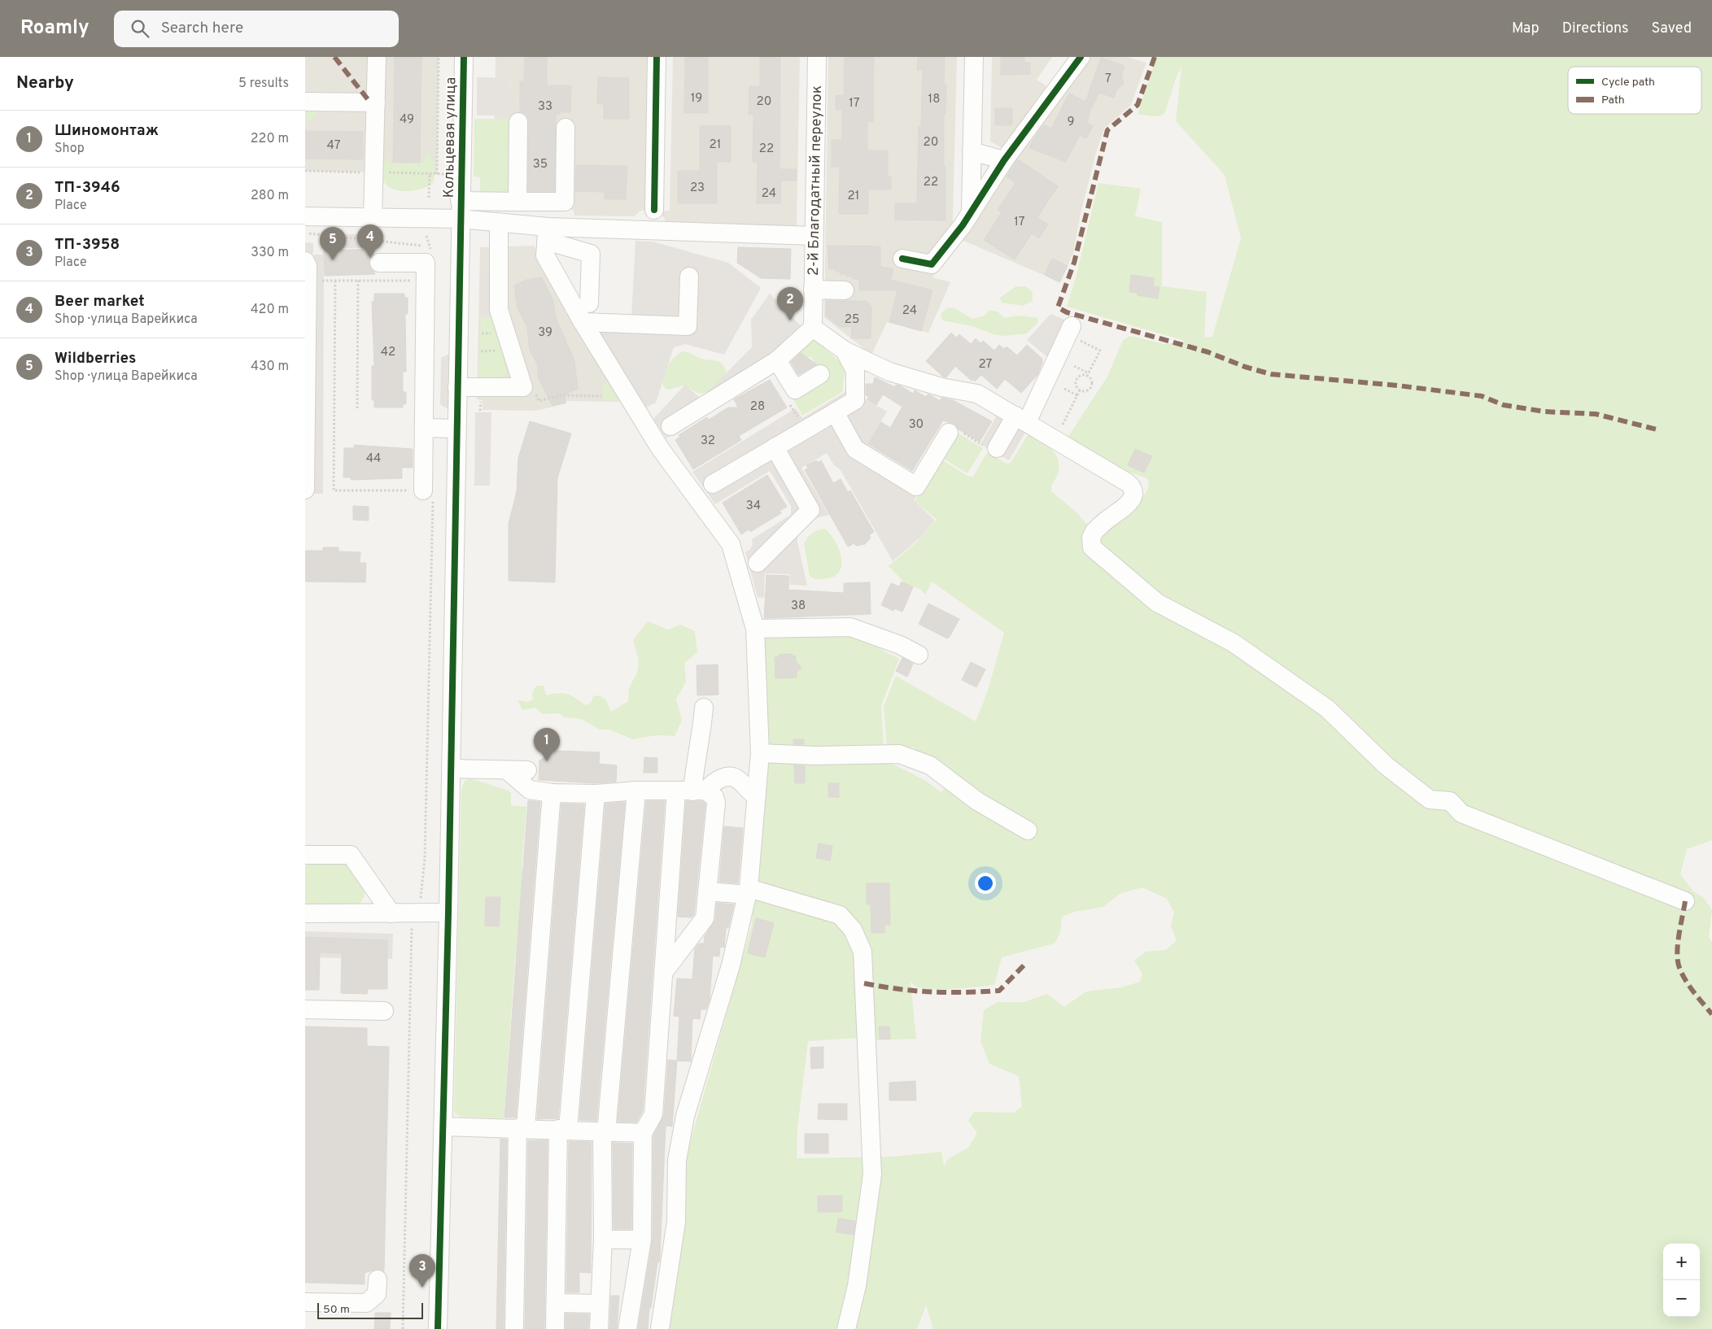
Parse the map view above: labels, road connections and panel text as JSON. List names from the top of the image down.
{
  "streets": {
    "street": ["Кольцевая улица", "2-й Благодатный переулок"]
  },
  "house_numbers": [
    "7",
    "19",
    "18",
    "20",
    "17",
    "33",
    "49",
    "9",
    "20",
    "21",
    "47",
    "22",
    "35",
    "22",
    "23",
    "24",
    "21",
    "17",
    "24",
    "25",
    "39",
    "42",
    "27",
    "28",
    "30",
    "32",
    "44",
    "34",
    "38"
  ],
  "legend": ["Cycle path", "Path"],
  "scale_bar": "50 m",
  "page": {
    "header": "Roamly",
    "search": "Search here",
    "nav": ["Map", "Directions", "Saved"],
    "heading": ["Nearby", "5 results"],
    "list": [
      {
        "mark": "1",
        "name": "Шиномонтаж",
        "note": "Shop",
        "value": "220 m"
      },
      {
        "mark": "2",
        "name": "ТП-3946",
        "note": "Place",
        "value": "280 m"
      },
      {
        "mark": "3",
        "name": "ТП-3958",
        "note": "Place",
        "value": "330 m"
      },
      {
        "mark": "4",
        "name": "Beer market",
        "note": "Shop · улица Варейкиса",
        "value": "420 m"
      },
      {
        "mark": "5",
        "name": "Wildberries",
        "note": "Shop · улица Варейкиса",
        "value": "430 m"
      }
    ],
    "pins": [
      "4",
      "5",
      "2",
      "1",
      "3"
    ],
    "map_buttons": ["+", "−"],
    "scale": "50 m"
  }
}
